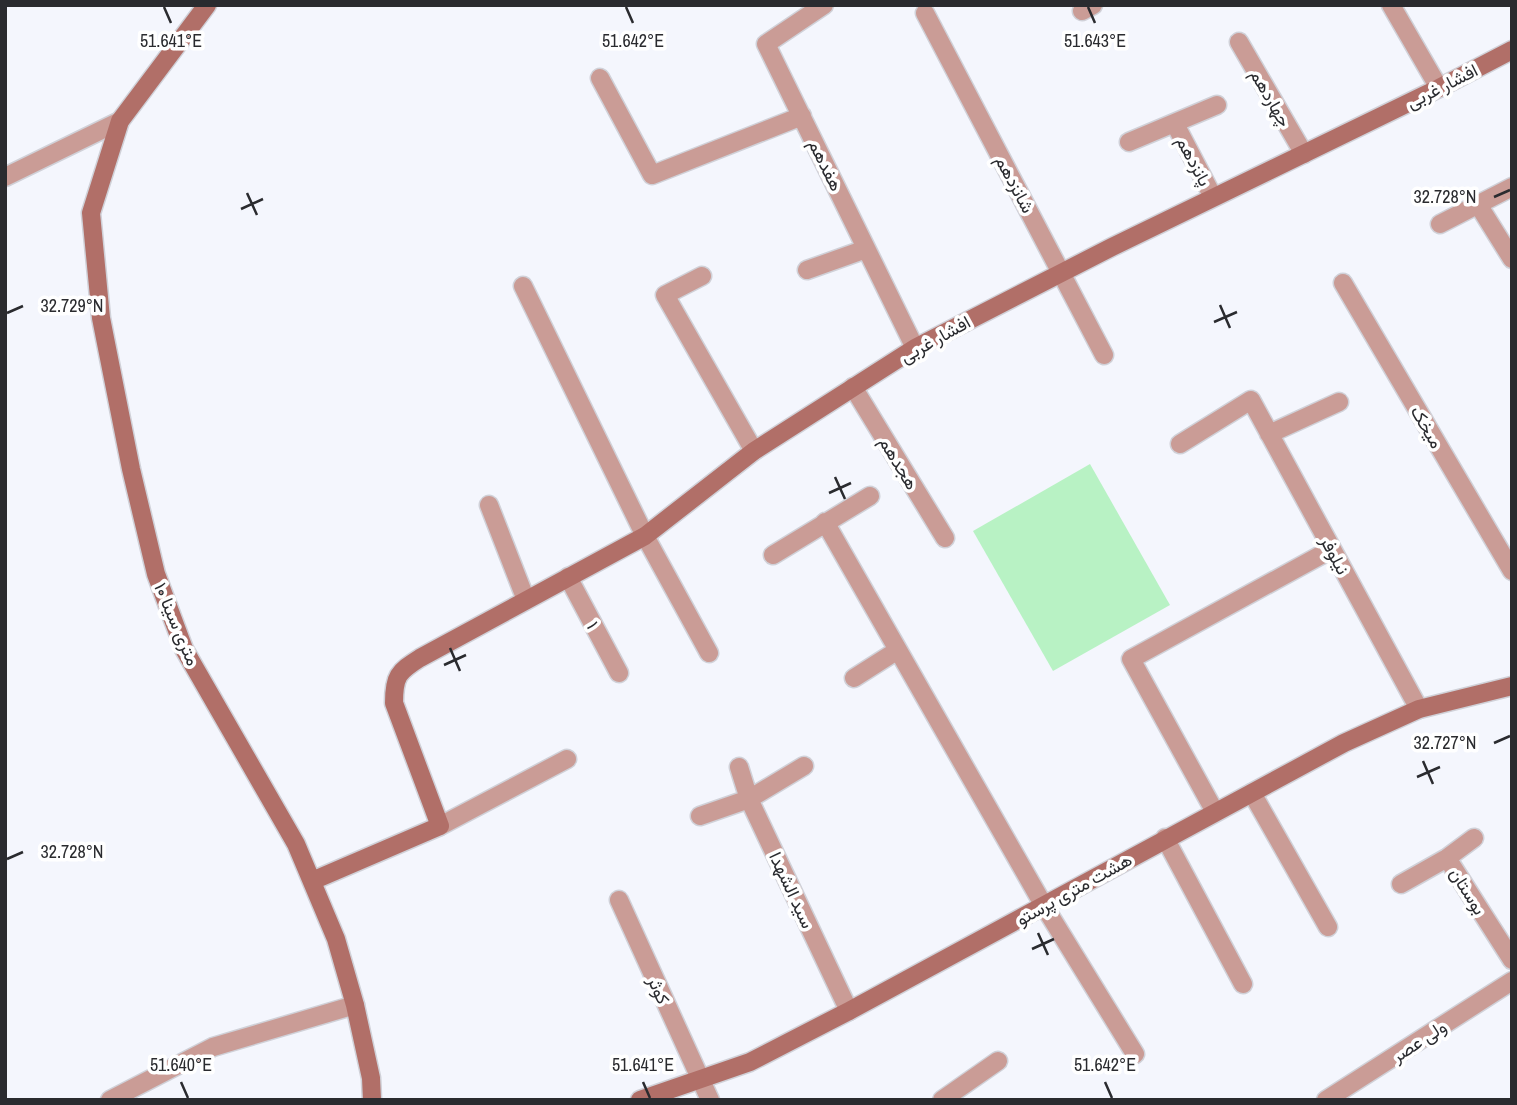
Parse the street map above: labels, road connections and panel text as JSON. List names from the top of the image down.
{
  "streets": {
    "street": [
      "افشار غربی",
      "چهاردهم",
      "پانزدهم",
      "هفدهم",
      "شانزدهم",
      "میخک",
      "هجدهم",
      "نیلوفر",
      "۱۰ متری سینا",
      "۱",
      "هشت متری پرستو",
      "سید الشهدا",
      "بوستان",
      "کوثر",
      "ولی عصر"
    ]
  },
  "crossings": [
    ["افشار غربی", "چهاردهم"],
    ["افشار غربی", "پانزدهم"],
    ["افشار غربی", "هفدهم"],
    ["افشار غربی", "شانزدهم"],
    ["افشار غربی", "هجدهم"],
    ["افشار غربی", "۱"],
    ["نیلوفر", "هشت متری پرستو"],
    ["هشت متری پرستو", "سید الشهدا"],
    ["هشت متری پرستو", "کوثر"]
  ],
  "coordinates": [
    "51.643°E",
    "51.641°E",
    "51.642°E",
    "32.728°N",
    "32.729°N",
    "32.727°N",
    "51.640°E"
  ]
}
